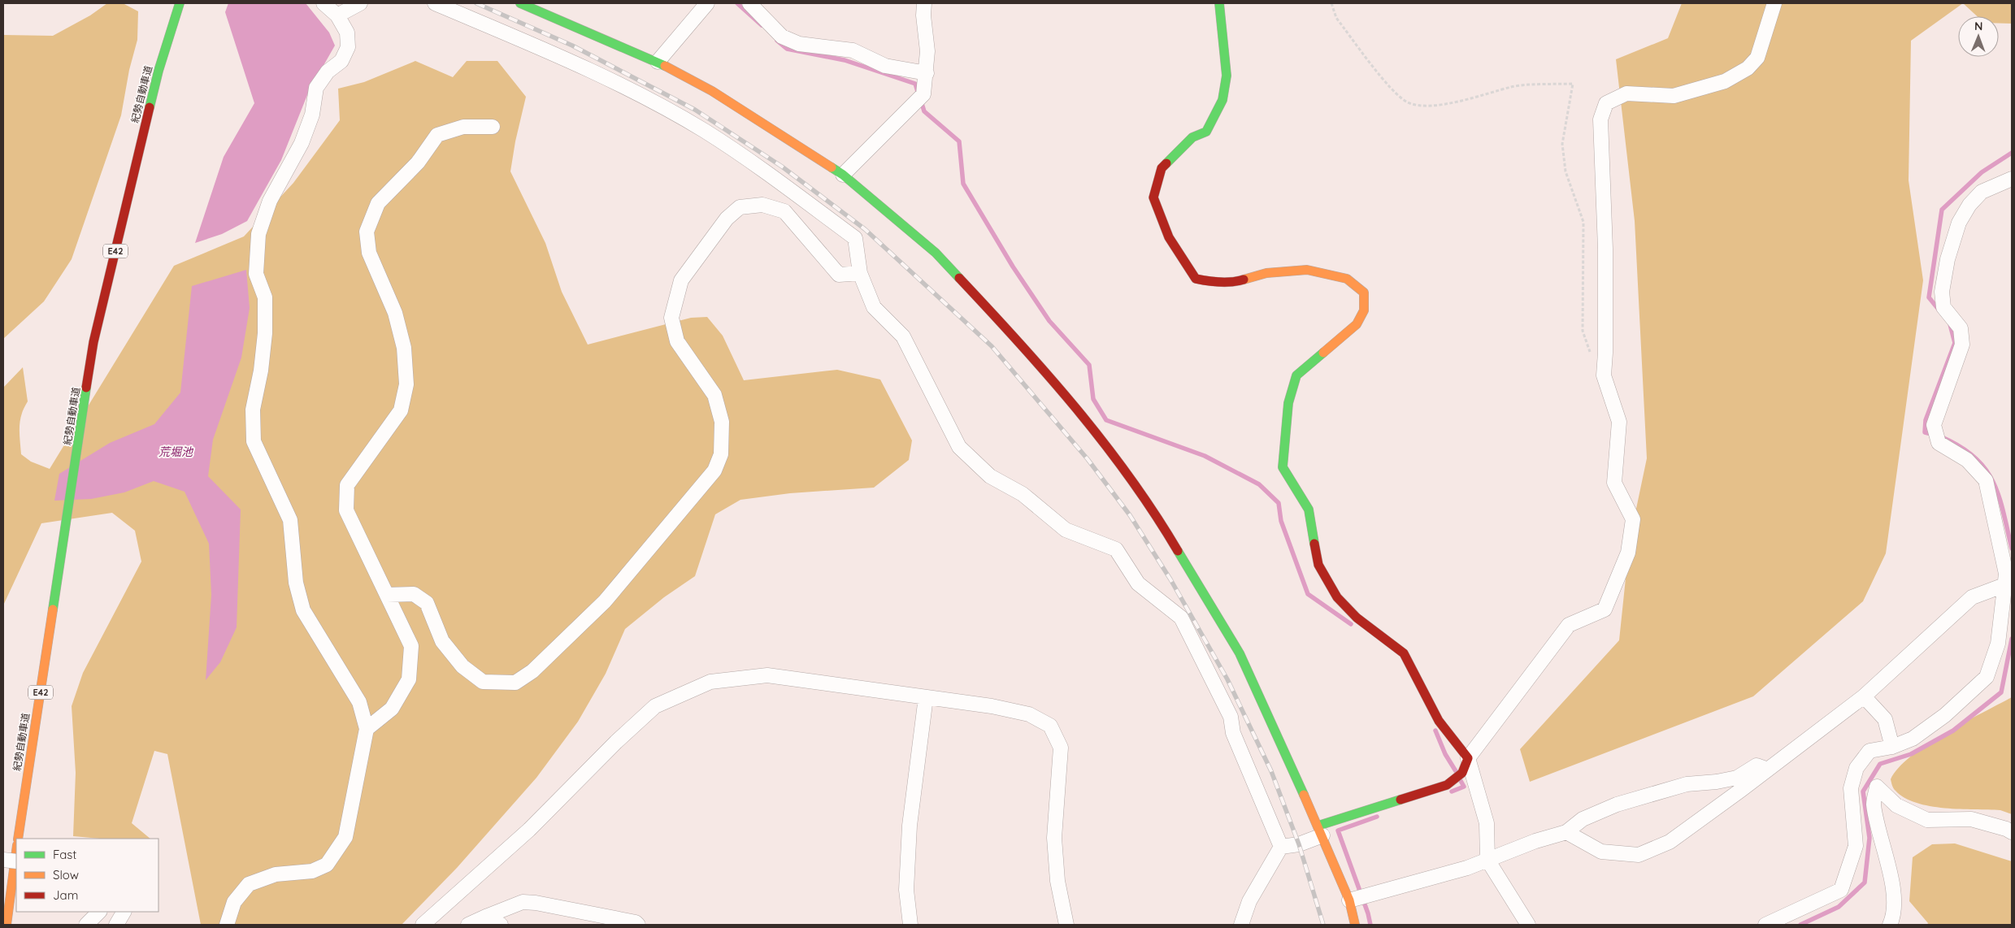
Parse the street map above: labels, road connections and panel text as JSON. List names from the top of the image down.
{
  "streets": {
    "main road": ["紀勢自動車道", "E42"]
  },
  "water": ["荒堀池"],
  "legend": ["Fast", "Slow", "Jam"],
  "north": "top"
}
